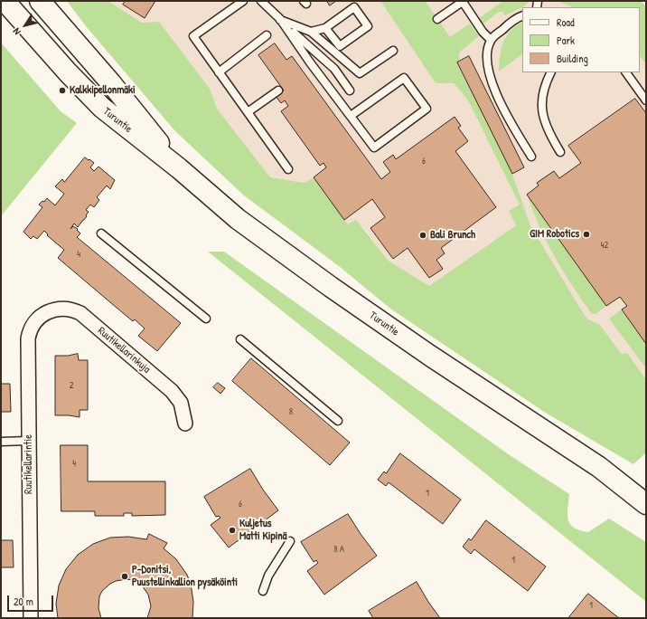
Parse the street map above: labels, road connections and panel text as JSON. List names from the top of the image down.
{
  "streets": {
    "main road": ["Turuntie"],
    "street": ["Ruutikellarinkuja", "Ruutikellarintie"]
  },
  "crossings": [
    ["Ruutikellarinkuja", "Ruutikellarintie"]
  ],
  "places": [
    "Kalkkipellonmäki",
    "GIM Robotics",
    "Bali Brunch",
    "Kuljetus Matti Kipinä",
    "P-Donitsi, Puustellinkallion pysäköinti"
  ],
  "house_numbers": [
    "6",
    "42",
    "4",
    "2",
    "8",
    "4",
    "1",
    "6",
    "8 A",
    "1",
    "1"
  ],
  "legend": ["Road", "Park", "Building"],
  "scale_bar": "20 m",
  "north": "bottom left"
}
